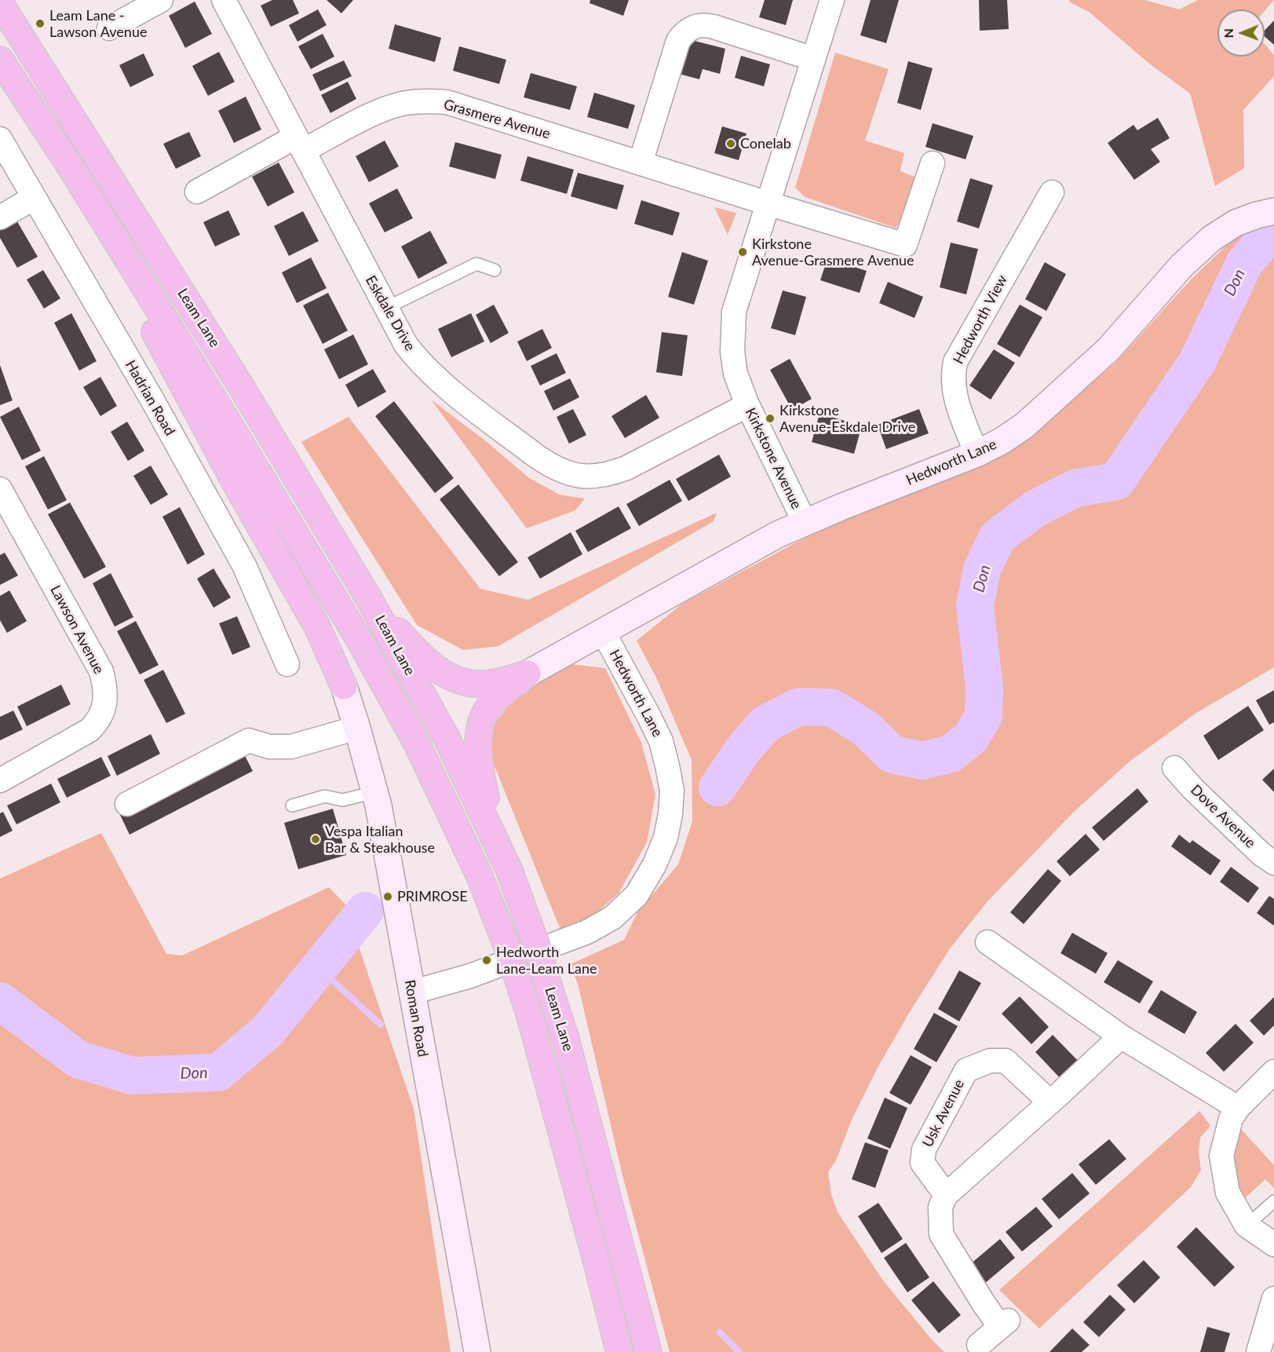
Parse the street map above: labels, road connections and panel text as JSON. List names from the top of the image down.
{
  "streets": {
    "highway": ["Leam Lane"],
    "street": [
      "Grasmere Avenue",
      "Eskdale Drive",
      "Hedworth View",
      "Hadrian Road",
      "Kirkstone Avenue",
      "Hedworth Lane",
      "Lawson Avenue",
      "Dove Avenue",
      "Roman Road",
      "Usk Avenue"
    ]
  },
  "crossings": [
    ["Grasmere Avenue", "Eskdale Drive"],
    ["Grasmere Avenue", "Kirkstone Avenue"],
    ["Eskdale Drive", "Kirkstone Avenue"],
    ["Hedworth View", "Hedworth Lane"],
    ["Kirkstone Avenue", "Hedworth Lane"],
    ["Hedworth Lane", "Roman Road"]
  ],
  "water": ["Don"],
  "places": [
    "Leam Lane - Lawson Avenue",
    "Conelab",
    "Kirkstone Avenue-Grasmere Avenue",
    "Kirkstone Avenue-Eskdale Drive",
    "Vespa Italian Bar & Steakhouse",
    "PRIMROSE",
    "Hedworth Lane-Leam Lane"
  ],
  "north": "left"
}
